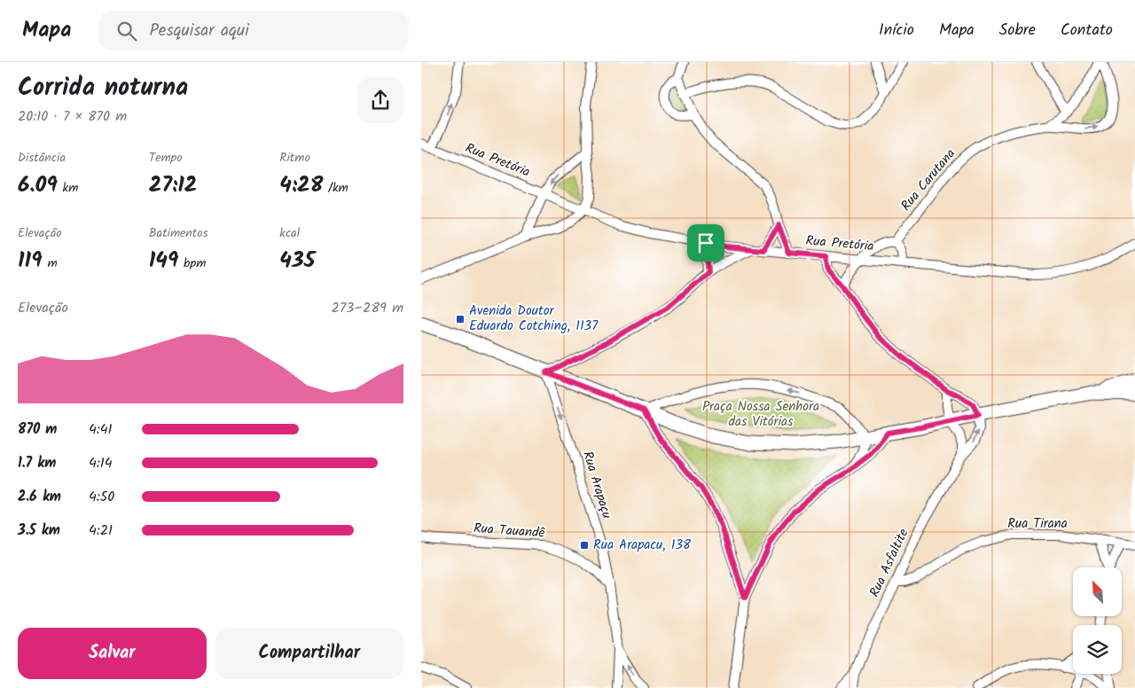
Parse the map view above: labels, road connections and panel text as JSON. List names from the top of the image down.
{
  "streets": {
    "street": [
      "Rua Pretória",
      "Rua Carutana",
      "Rua Arapaçu",
      "Rua Tirana",
      "Rua Tauandê",
      "Rua Asfaltite"
    ]
  },
  "crossings": [
    ["Rua Arapaçu", "Rua Tauandê"],
    ["Rua Tirana", "Rua Asfaltite"]
  ],
  "one_way": ["Rua Arapaçu"],
  "parks": ["Praça Nossa Senhora das Vitórias"],
  "places": {
    "transit": ["Avenida Doutor Eduardo Cotching, 1137", "Rua Arapacu, 138"]
  },
  "north": "top left",
  "page": {
    "header": "Mapa",
    "search": "Pesquisar aqui",
    "nav": [
      "Início",
      "Mapa",
      "Sobre",
      "Contato"
    ],
    "heading": ["Corrida noturna", "20:10 · 7 × 870 m"],
    "stats": [
      ["Distância", "6.09 km"],
      ["Tempo", "27:12"],
      ["Ritmo", "4:28 /km"],
      ["Elevação", "119 m"],
      ["Batimentos", "149 bpm"],
      ["kcal", "435"]
    ],
    "chart": ["Elevação", "273–289 m"],
    "list": [
      {
        "name": "870 m",
        "note": "4:41"
      },
      {
        "name": "1.7 km",
        "note": "4:14"
      },
      {
        "name": "2.6 km",
        "note": "4:50"
      },
      {
        "name": "3.5 km",
        "note": "4:21"
      }
    ],
    "buttons": ["Salvar", "Compartilhar"]
  }
}
